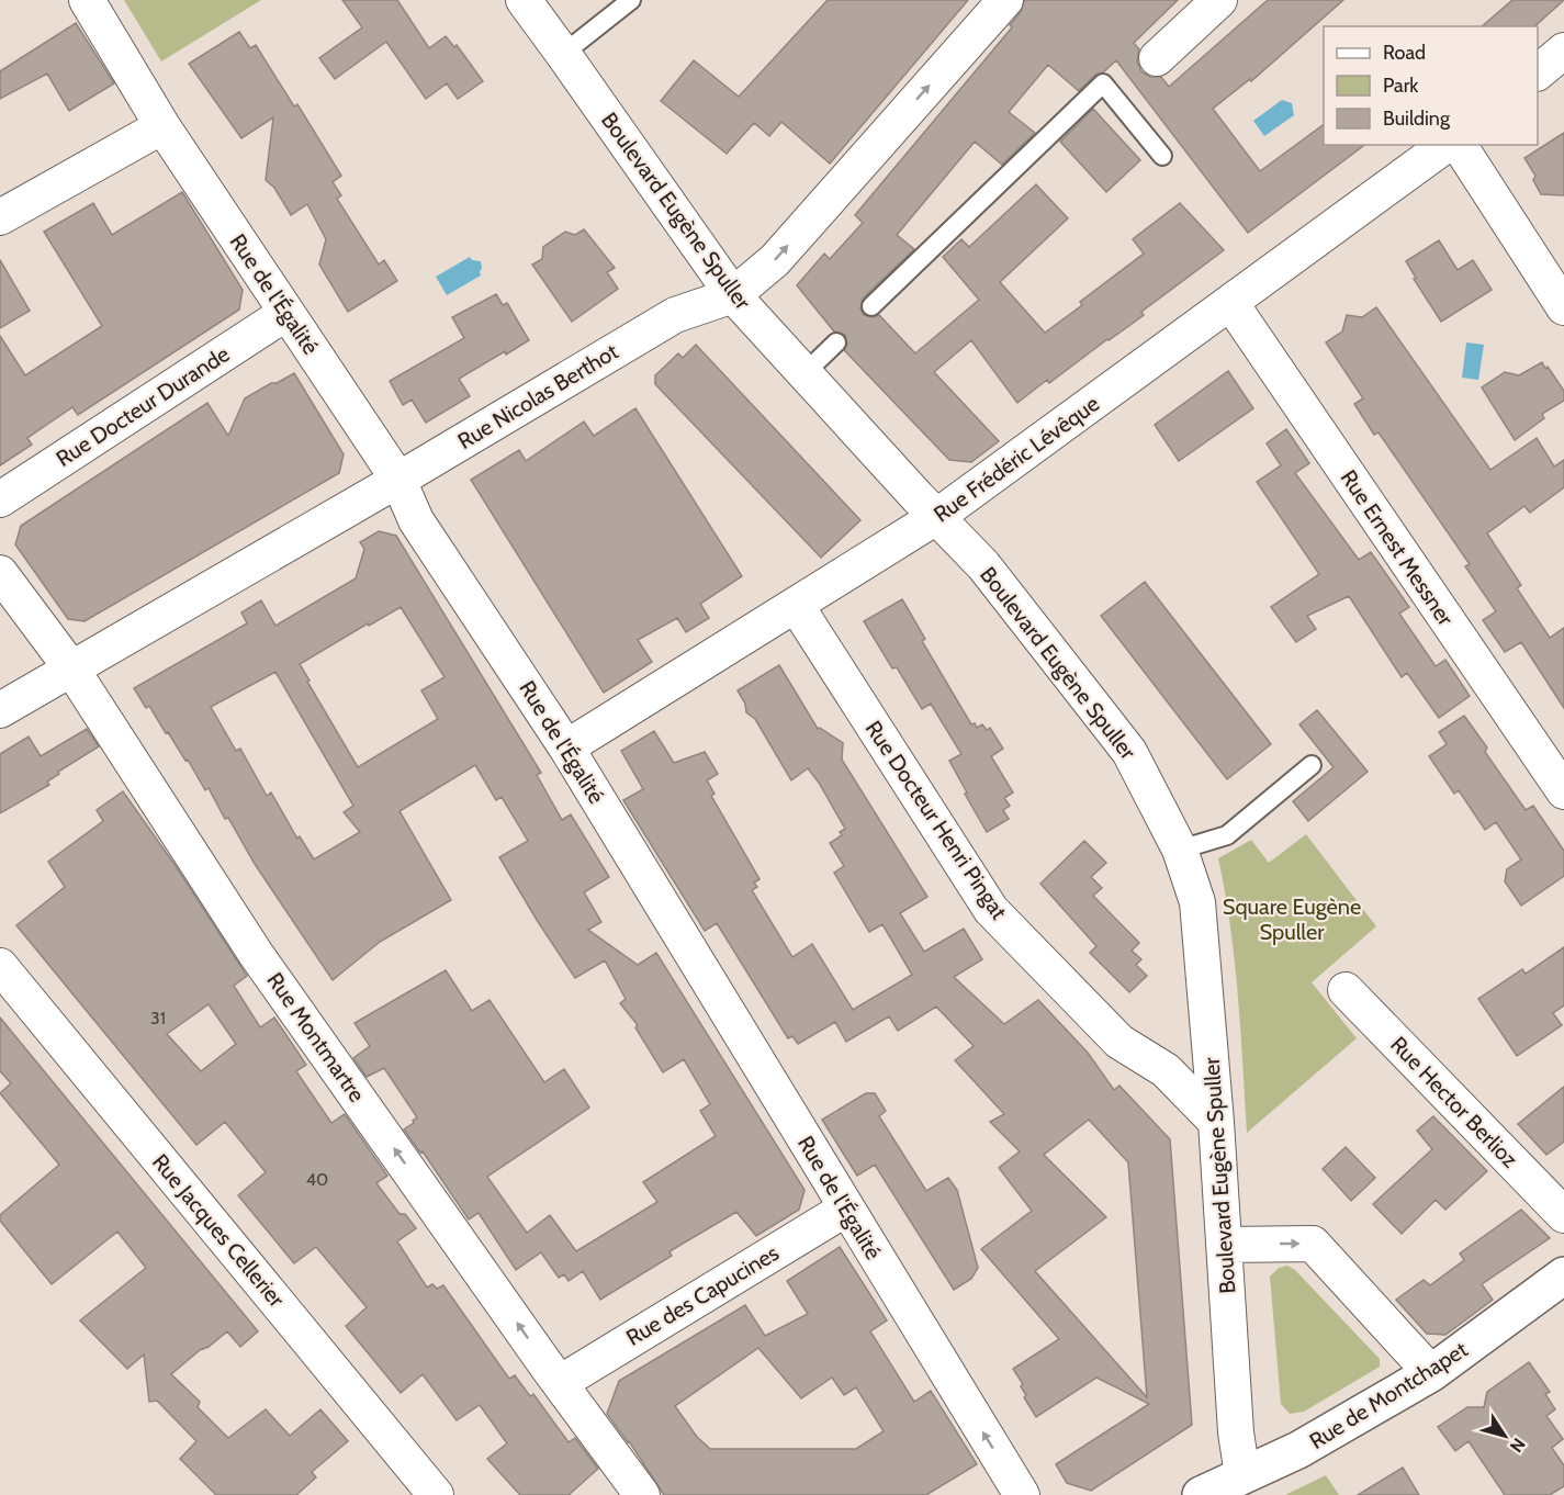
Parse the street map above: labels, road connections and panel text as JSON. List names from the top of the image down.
{
  "streets": {
    "street": [
      "Boulevard Eugène Spuller",
      "Rue de l'Égalité",
      "Rue Nicolas Berthot",
      "Rue Docteur Durande",
      "Rue Frédéric Lévêque",
      "Rue Ernest Messner",
      "Rue Docteur Henri Pingat",
      "Rue Montmartre",
      "Rue Hector Berlioz",
      "Rue Jacques Cellerier",
      "Rue des Capucines",
      "Rue de Montchapet"
    ]
  },
  "crossings": [
    ["Boulevard Eugène Spuller", "Rue Nicolas Berthot"],
    ["Boulevard Eugène Spuller", "Rue Frédéric Lévêque"],
    ["Boulevard Eugène Spuller", "Rue Docteur Henri Pingat"],
    ["Boulevard Eugène Spuller", "Rue de Montchapet"],
    ["Rue de l'Égalité", "Rue Nicolas Berthot"],
    ["Rue de l'Égalité", "Rue Docteur Durande"],
    ["Rue de l'Égalité", "Rue Frédéric Lévêque"],
    ["Rue de l'Égalité", "Rue des Capucines"],
    ["Rue Nicolas Berthot", "Rue Montmartre"],
    ["Rue Frédéric Lévêque", "Rue Ernest Messner"],
    ["Rue Frédéric Lévêque", "Rue Docteur Henri Pingat"],
    ["Rue Montmartre", "Rue des Capucines"]
  ],
  "one_way": ["Rue Montmartre"],
  "parks": ["Square Eugène Spuller"],
  "house_numbers": ["31", "40"],
  "legend": ["Road", "Park", "Building"],
  "north": "bottom right"
}
